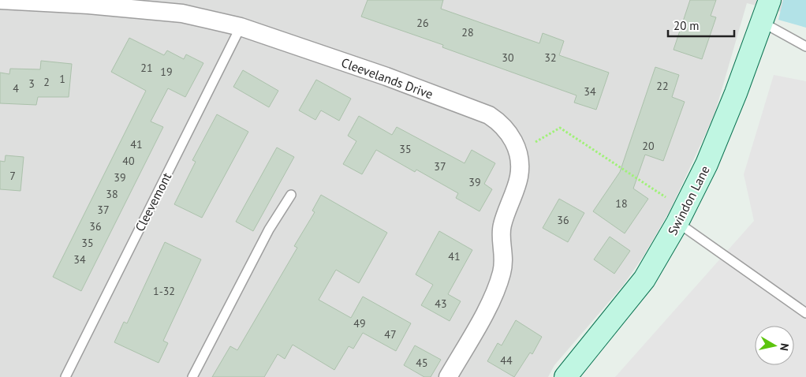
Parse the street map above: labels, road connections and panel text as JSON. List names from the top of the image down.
{
  "streets": {
    "street": ["Cleevelands Drive", "Swindon Lane"],
    "lane": ["Cleevemont"]
  },
  "crossings": [
    ["Cleevelands Drive", "Cleevemont"]
  ],
  "house_numbers": [
    "26",
    "28",
    "30",
    "32",
    "21",
    "19",
    "1",
    "2",
    "3",
    "22",
    "4",
    "34",
    "41",
    "20",
    "35",
    "40",
    "37",
    "7",
    "39",
    "39",
    "38",
    "18",
    "37",
    "36",
    "36",
    "35",
    "41",
    "34",
    "1-32",
    "43",
    "49",
    "47",
    "44",
    "45"
  ],
  "scale_bar": "20 m",
  "north": "right"
}
